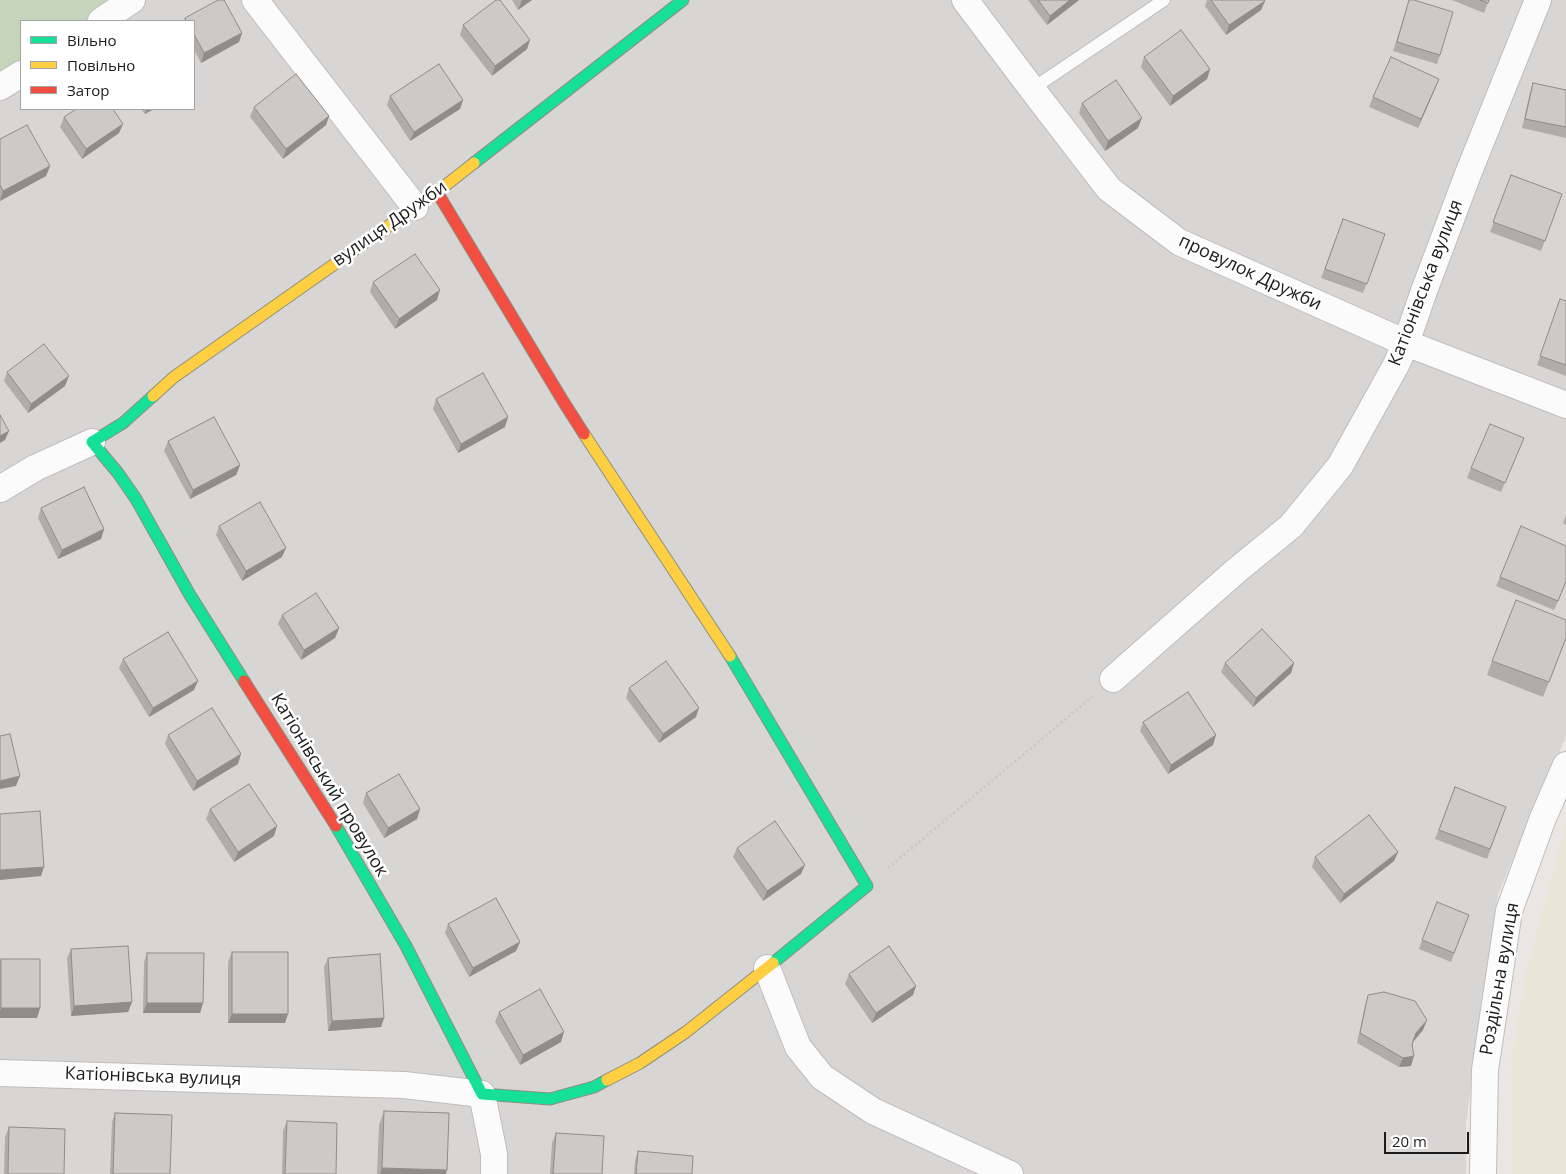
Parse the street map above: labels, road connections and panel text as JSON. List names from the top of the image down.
{
  "streets": {
    "street": [
      "вулиця Дружби",
      "провулок Дружби",
      "Катіонівська вулиця",
      "Катіонівський провулок",
      "Роздільна вулиця"
    ]
  },
  "crossings": [
    ["вулиця Дружби", "Катіонівський провулок"],
    ["провулок Дружби", "Катіонівська вулиця"],
    ["Катіонівська вулиця", "Катіонівський провулок"]
  ],
  "legend": ["Вільно", "Повільно", "Затор"],
  "scale_bar": "20 m"
}
